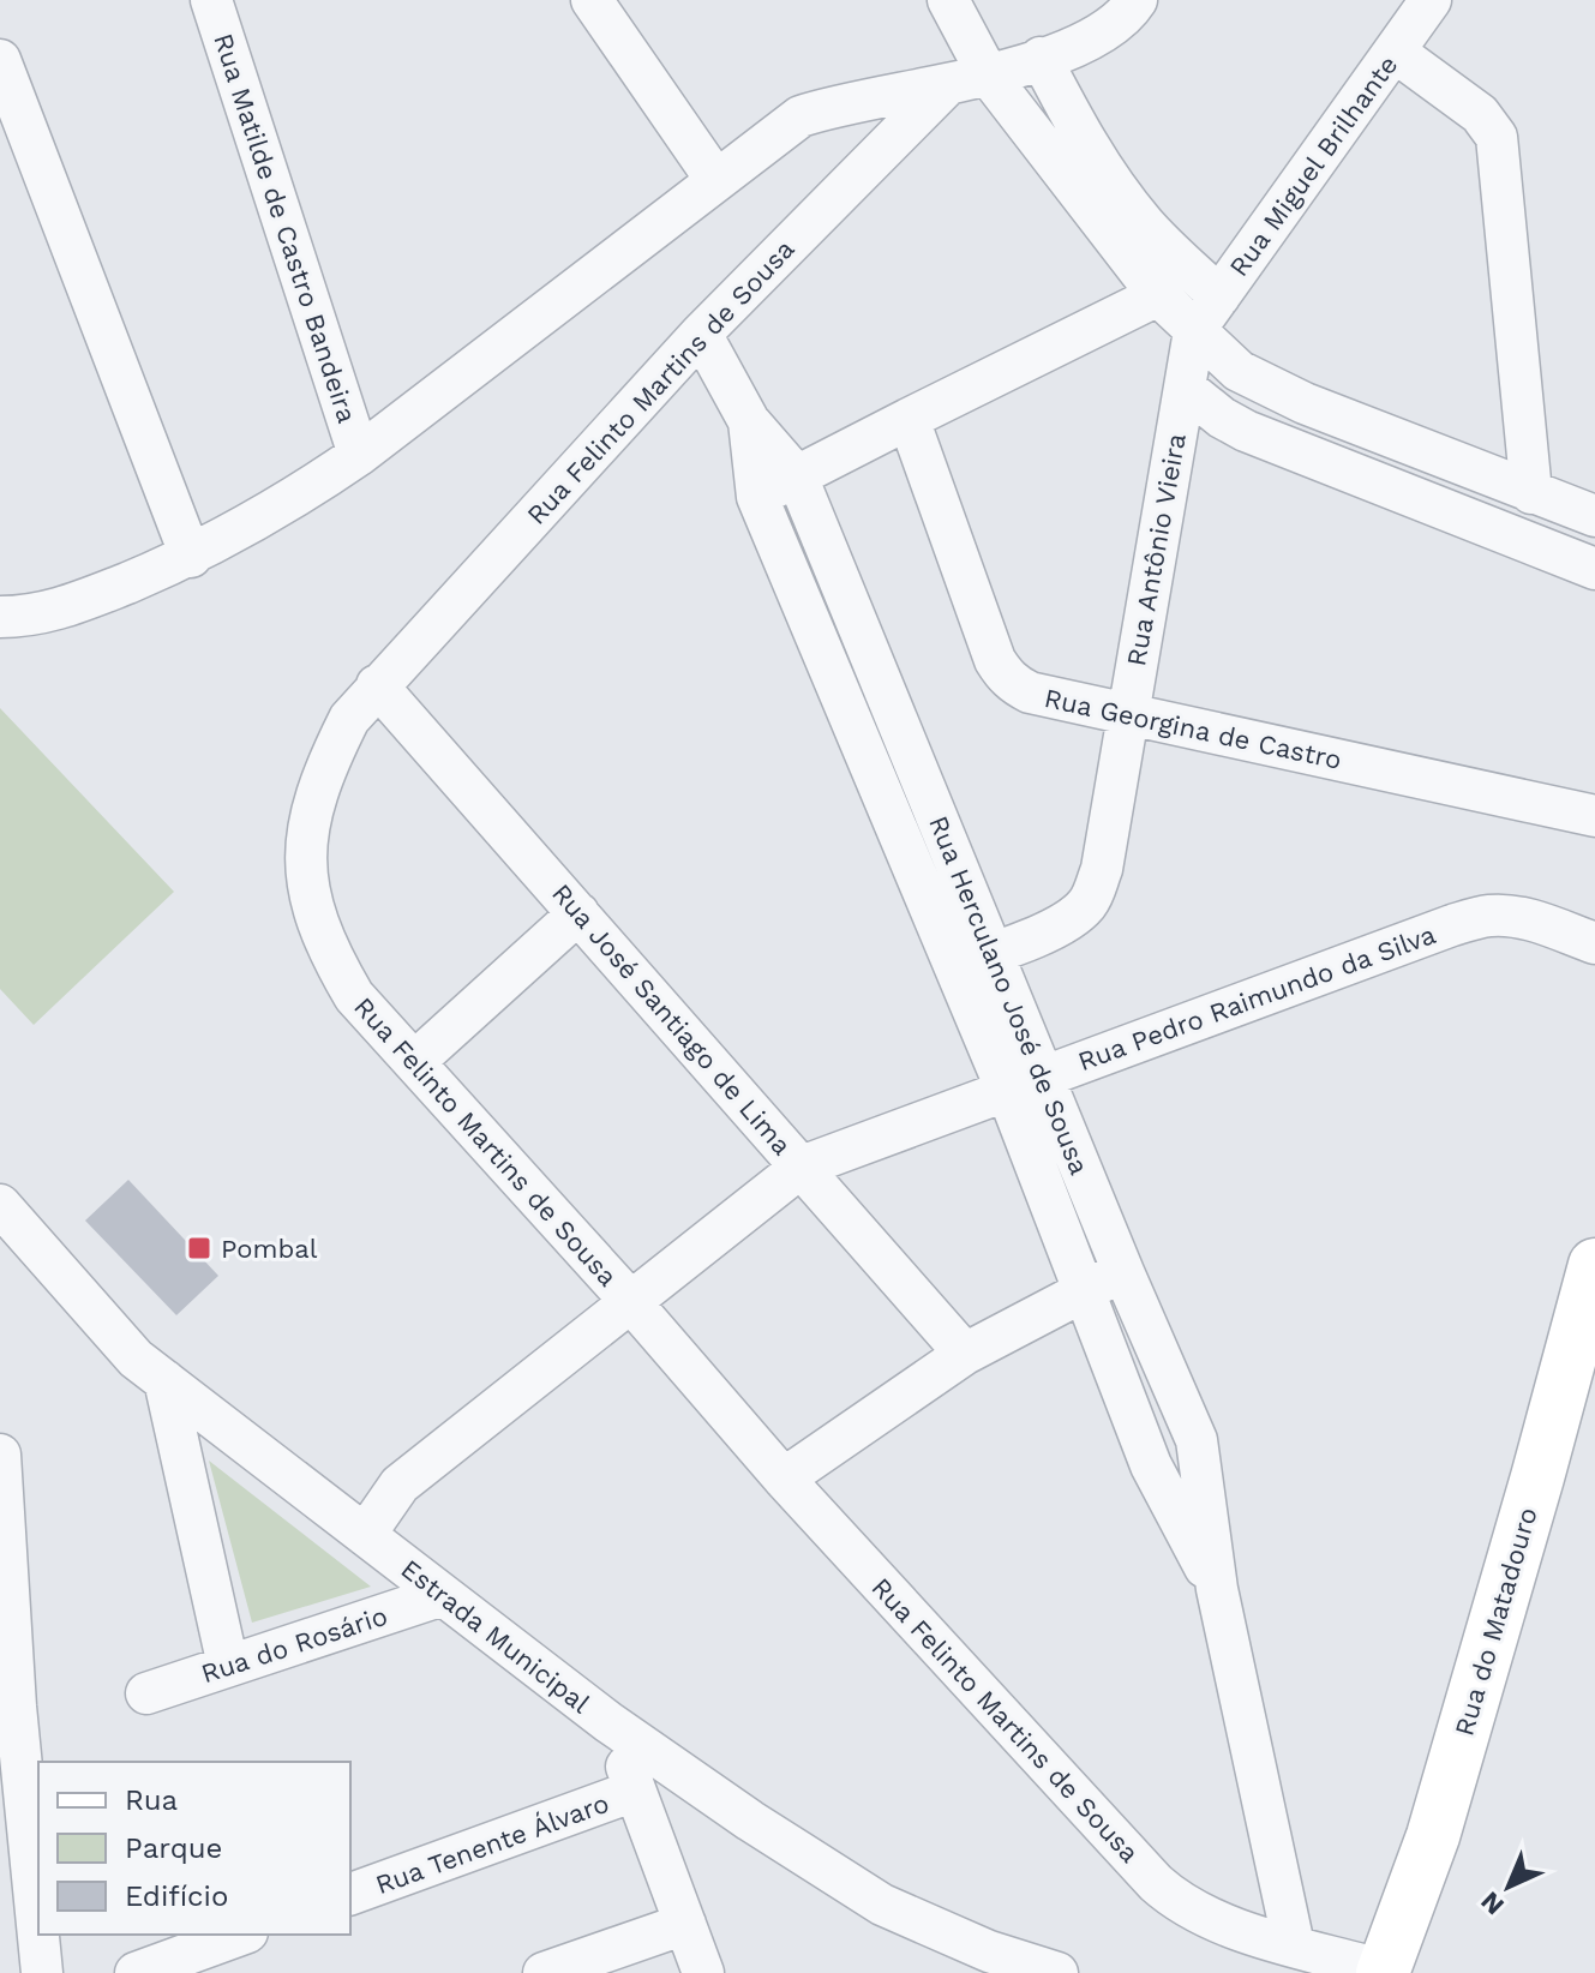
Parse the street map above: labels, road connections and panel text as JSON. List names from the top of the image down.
{
  "streets": {
    "main road": ["Rua do Matadouro"],
    "street": [
      "Rua Miguel Brilhante",
      "Rua Matilde de Castro Bandeira",
      "Rua Felinto Martins de Sousa",
      "Rua Antônio Vieira",
      "Rua Georgina de Castro",
      "Rua Herculano José de Sousa",
      "Rua Pedro Raimundo da Silva",
      "Rua José Santiago de Lima",
      "Estrada Municipal",
      "Rua do Rosário",
      "Rua Tenente Álvaro"
    ]
  },
  "crossings": [
    ["Rua Miguel Brilhante", "Rua Antônio Vieira"],
    ["Rua Matilde de Castro Bandeira", "Rua Felinto Martins de Sousa"],
    ["Rua Felinto Martins de Sousa", "Rua Herculano José de Sousa"],
    ["Rua Felinto Martins de Sousa", "Rua Pedro Raimundo da Silva"],
    ["Rua Felinto Martins de Sousa", "Rua José Santiago de Lima"],
    ["Rua Felinto Martins de Sousa", "Rua do Matadouro"],
    ["Rua Antônio Vieira", "Rua Georgina de Castro"],
    ["Rua Antônio Vieira", "Rua Herculano José de Sousa"],
    ["Rua Herculano José de Sousa", "Rua Pedro Raimundo da Silva"],
    ["Rua Pedro Raimundo da Silva", "Rua José Santiago de Lima"],
    ["Rua Pedro Raimundo da Silva", "Estrada Municipal"],
    ["Estrada Municipal", "Rua do Rosário"]
  ],
  "places": {
    "transit": ["Pombal"]
  },
  "legend": ["Rua", "Parque", "Edifício"],
  "north": "bottom left"
}
